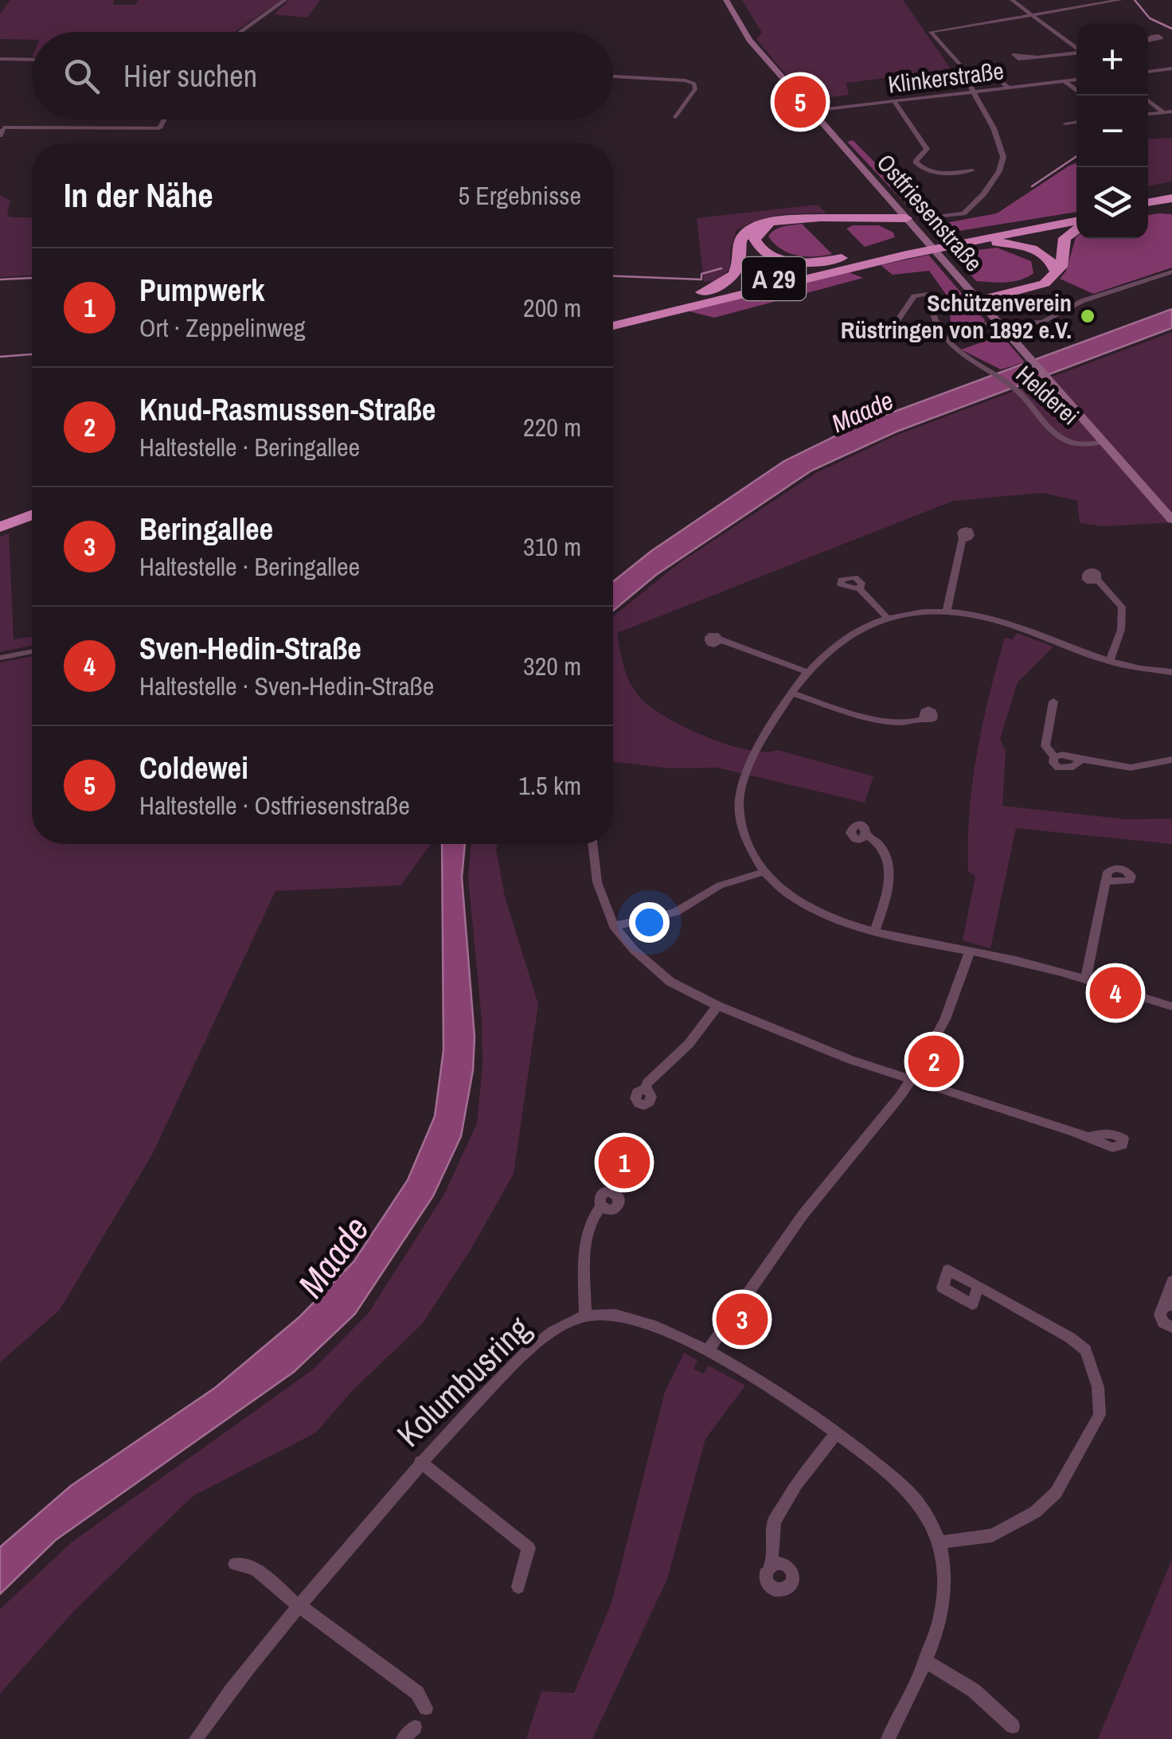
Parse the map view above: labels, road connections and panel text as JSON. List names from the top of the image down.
{
  "streets": {
    "highway": ["A 29"],
    "main road": ["Ostfriesenstraße"],
    "street": ["Klinkerstraße", "Helderei", "Kolumbusring"]
  },
  "crossings": [
    ["Klinkerstraße", "Ostfriesenstraße"],
    ["Ostfriesenstraße", "Helderei"]
  ],
  "water": ["Maade"],
  "places": ["Schützenverein Rüstringen von 1892 e.V."],
  "page": {
    "map_buttons": ["+", "−"],
    "search": "Hier suchen",
    "pins": [
      "5",
      "4",
      "2",
      "1",
      "3"
    ],
    "heading": ["In der Nähe", "5 Ergebnisse"],
    "list": [
      {
        "mark": "1",
        "name": "Pumpwerk",
        "note": "Ort · Zeppelinweg",
        "value": "200 m"
      },
      {
        "mark": "2",
        "name": "Knud-Rasmussen-Straße",
        "note": "Haltestelle · Beringallee",
        "value": "220 m"
      },
      {
        "mark": "3",
        "name": "Beringallee",
        "note": "Haltestelle · Beringallee",
        "value": "310 m"
      },
      {
        "mark": "4",
        "name": "Sven-Hedin-Straße",
        "note": "Haltestelle · Sven-Hedin-Straße",
        "value": "320 m"
      },
      {
        "mark": "5",
        "name": "Coldewei",
        "note": "Haltestelle · Ostfriesenstraße",
        "value": "1.5 km"
      }
    ]
  }
}
